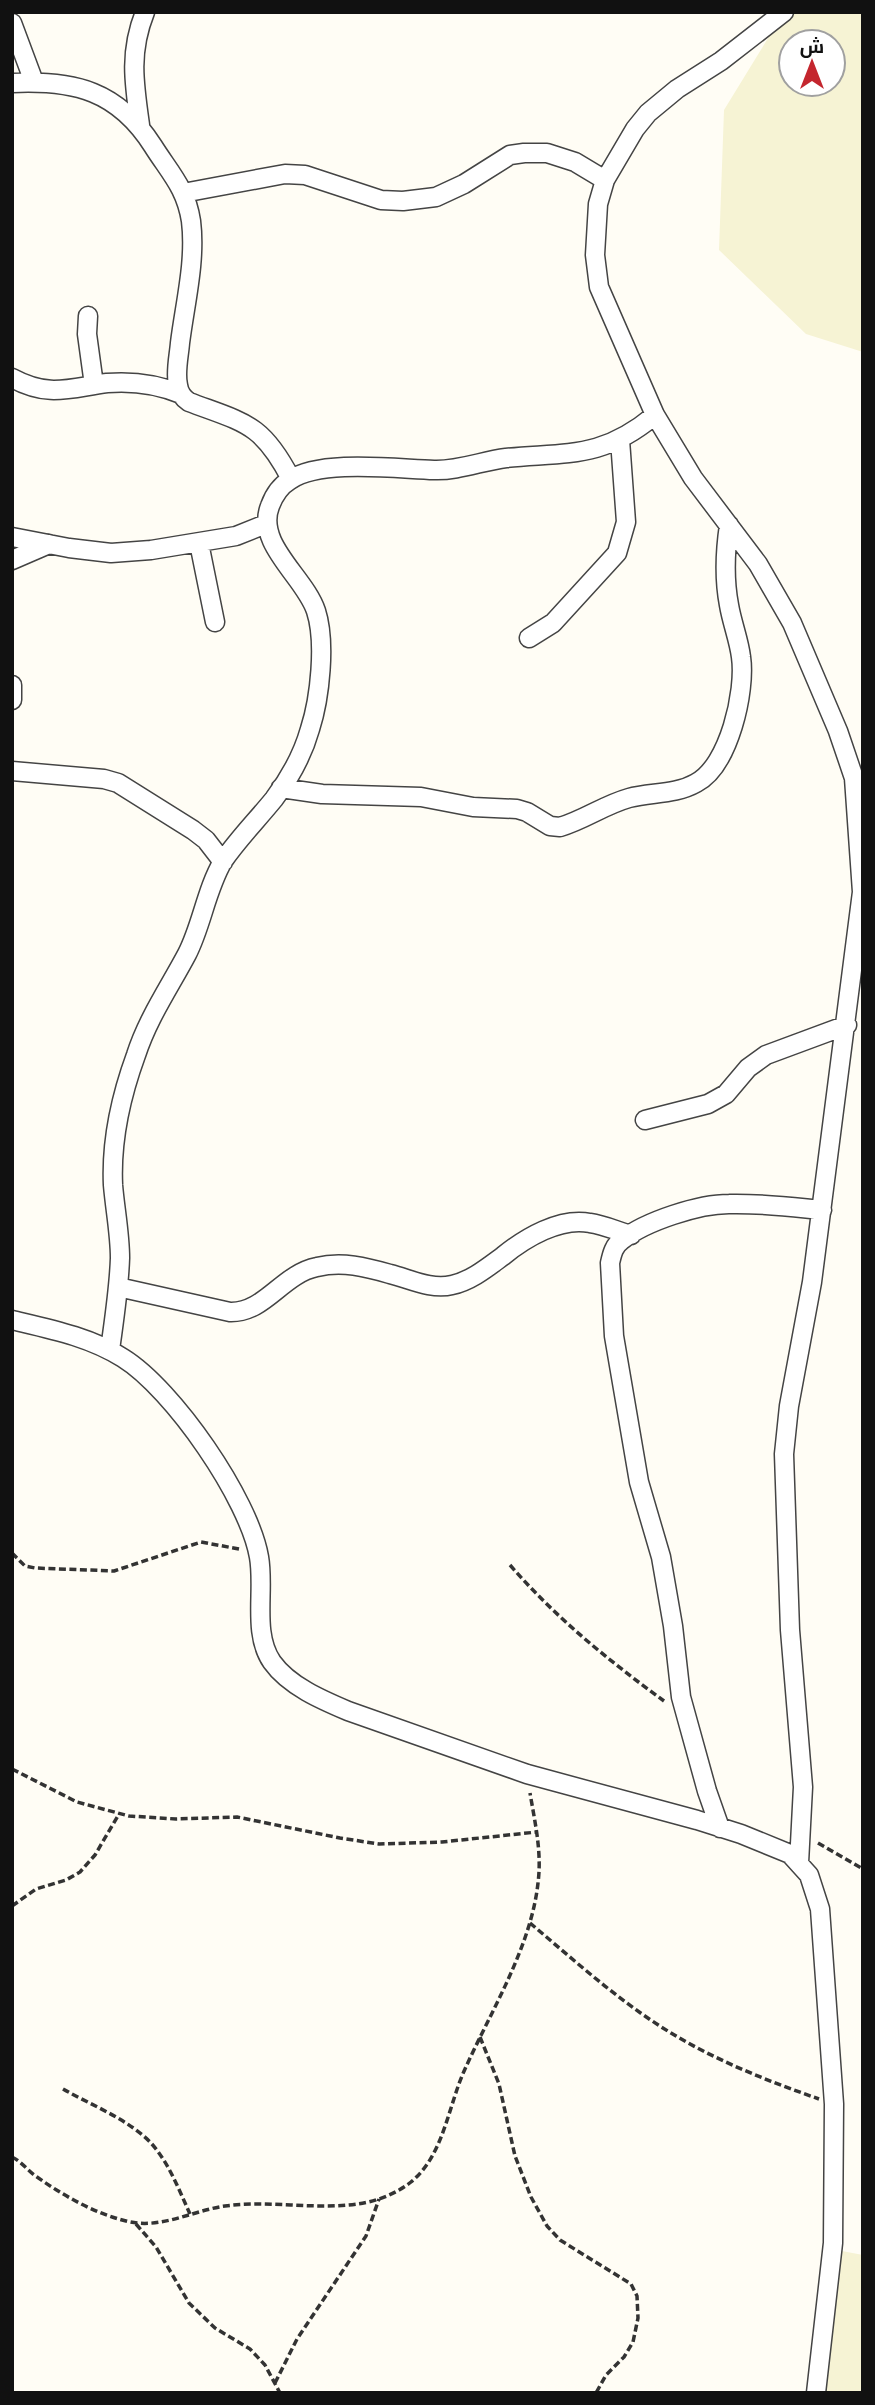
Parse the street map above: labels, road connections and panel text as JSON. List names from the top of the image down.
{
  "north": "top"
}
